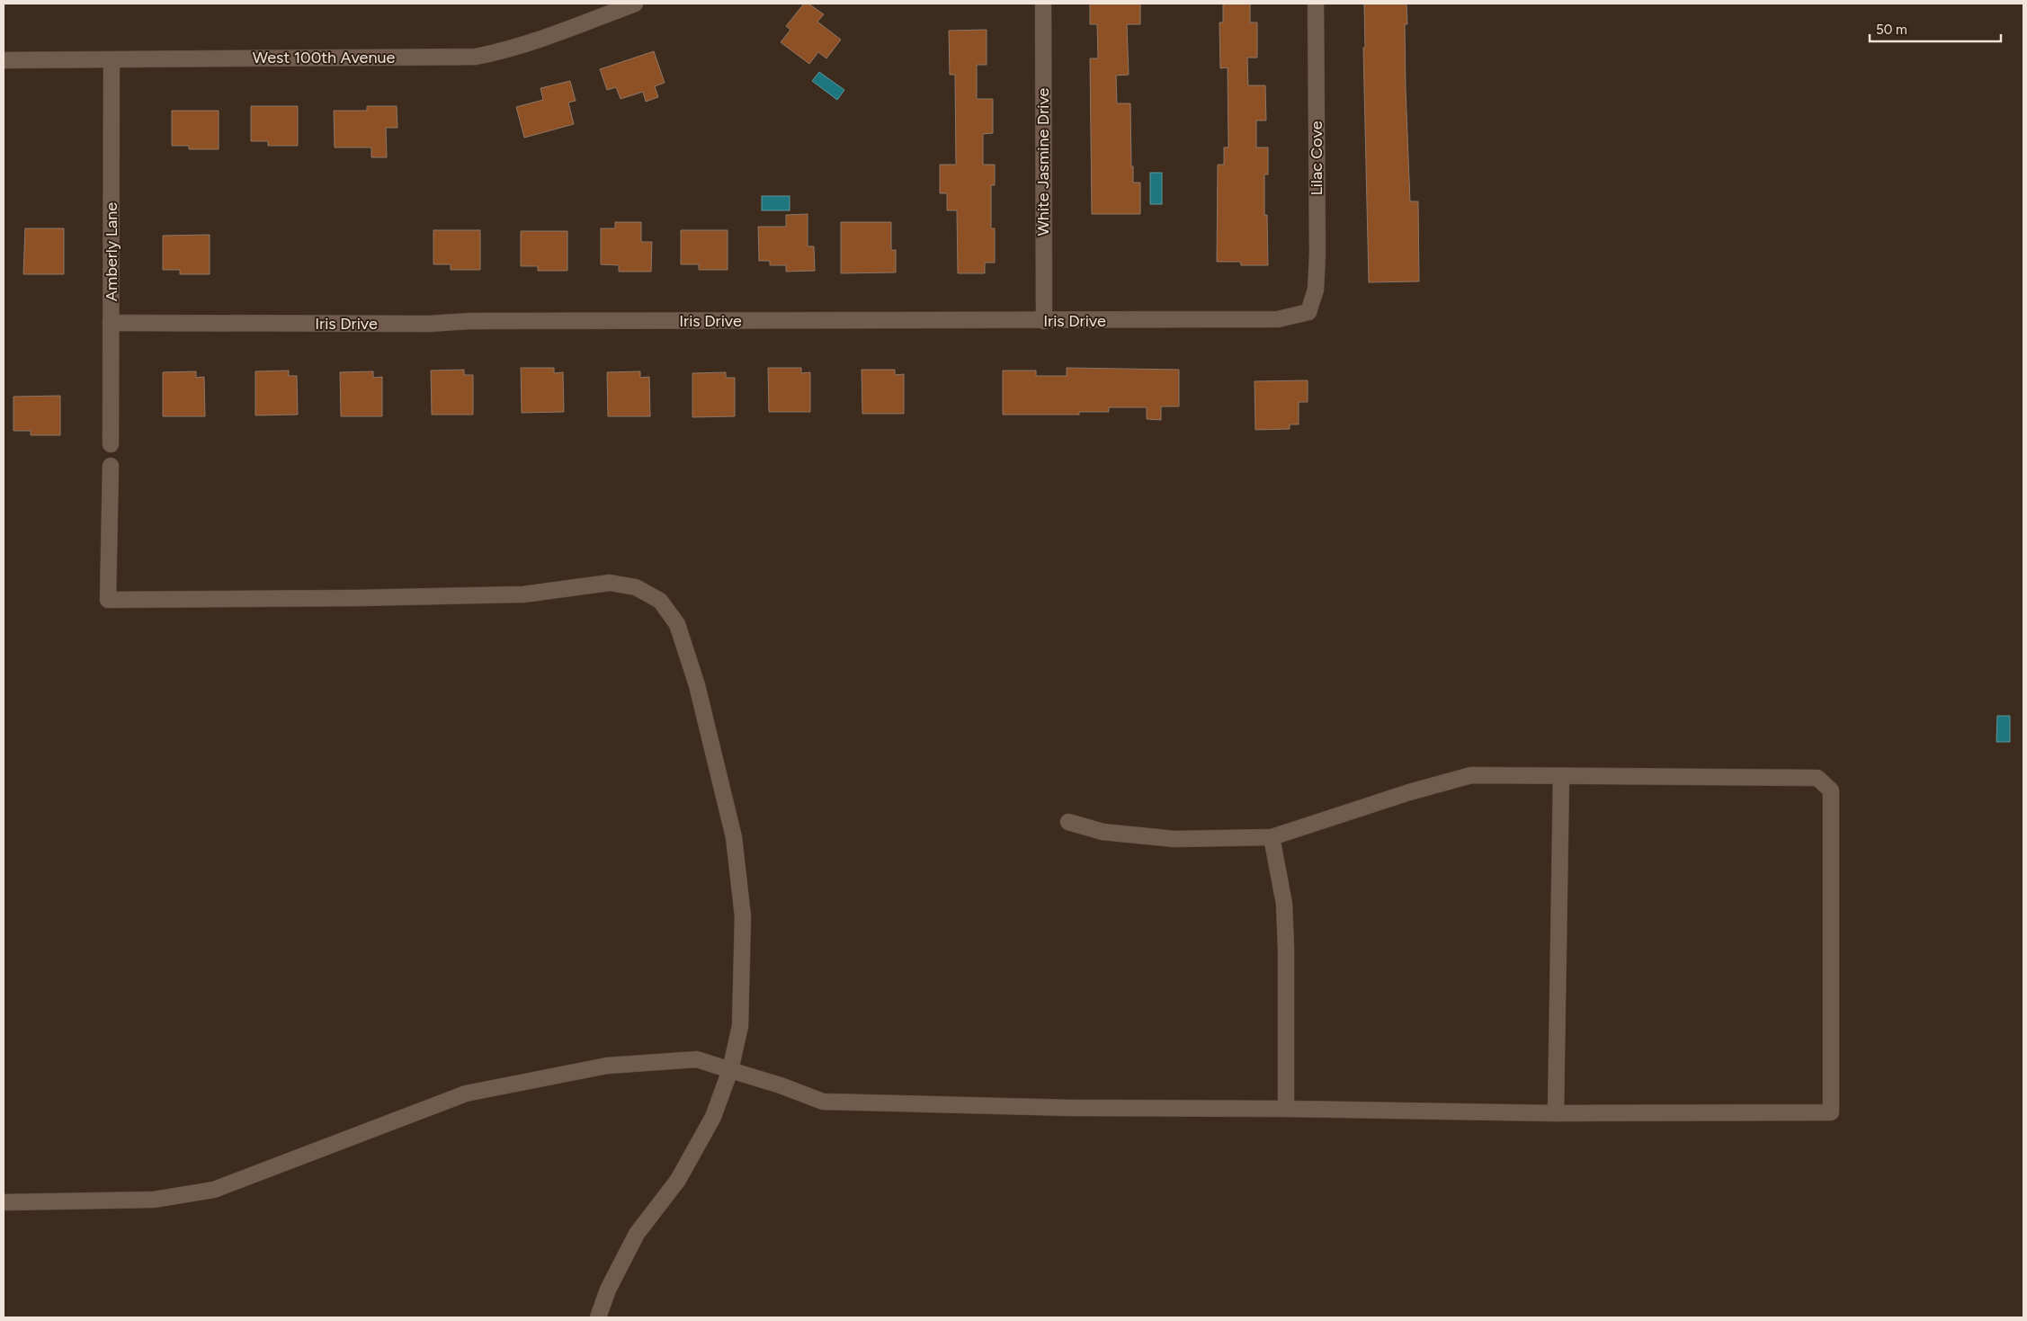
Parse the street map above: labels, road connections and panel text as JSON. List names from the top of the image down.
{
  "streets": {
    "street": [
      "West 100th Avenue",
      "Lilac Cove",
      "White Jasmine Drive",
      "Amberly Lane",
      "Iris Drive"
    ]
  },
  "crossings": [
    ["West 100th Avenue", "Amberly Lane"],
    ["Lilac Cove", "Iris Drive"],
    ["White Jasmine Drive", "Iris Drive"],
    ["Amberly Lane", "Iris Drive"]
  ],
  "scale_bar": "50 m"
}
